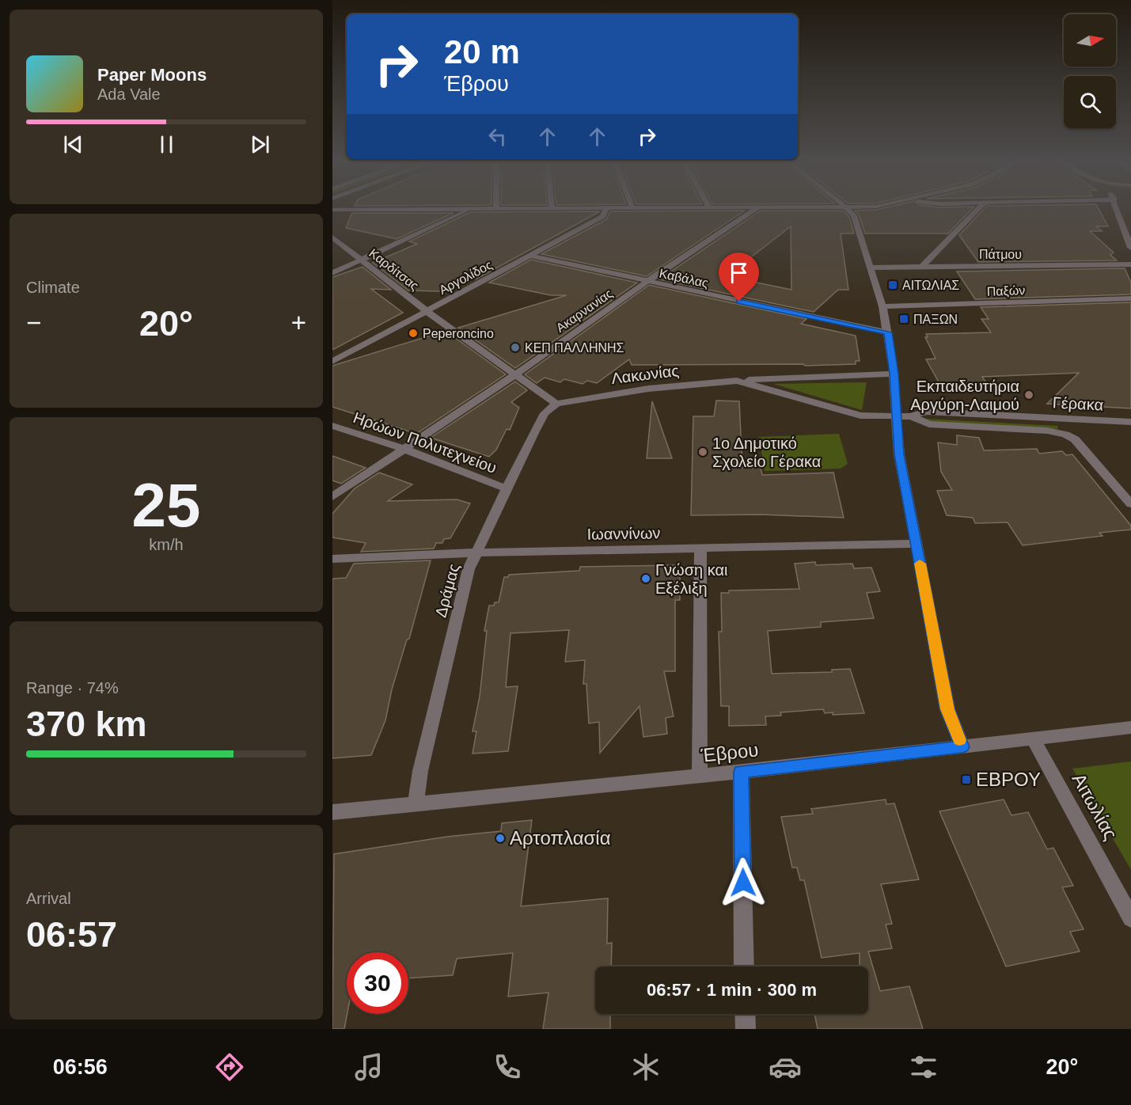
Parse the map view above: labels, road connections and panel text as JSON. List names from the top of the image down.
{
  "streets": {
    "street": [
      "Πάτμου",
      "Καρδίτσας",
      "Αργολίδος",
      "Καβάλας",
      "Παξών",
      "Ακαρνανίας",
      "Λακωνίας",
      "Γέρακα",
      "Ηρώων Πολυτεχνείου",
      "Ιωαννίνων",
      "Δράμας",
      "Έβρου",
      "Αιτωλίας"
    ]
  },
  "crossings": [
    ["Καρδίτσας", "Αργολίδος"],
    ["Καρδίτσας", "Ακαρνανίας"],
    ["Καρδίτσας", "Λακωνίας"],
    ["Καρδίτσας", "Δράμας"],
    ["Αργολίδος", "Καβάλας"],
    ["Καβάλας", "Ακαρνανίας"],
    ["Ακαρνανίας", "Ηρώων Πολυτεχνείου"],
    ["Λακωνίας", "Γέρακα"],
    ["Λακωνίας", "Δράμας"],
    ["Ηρώων Πολυτεχνείου", "Δράμας"],
    ["Ιωαννίνων", "Δράμας"],
    ["Δράμας", "Έβρου"],
    ["Έβρου", "Αιτωλίας"]
  ],
  "places": {
    "transit": ["ΑΙΤΩΛΙΑΣ", "ΠΑΞΩΝ", "ΕΒΡΟΥ"],
    "other": [
      "Peperoncino",
      "ΚΕΠ ΠΑΛΛΗΝΗΣ",
      "Εκπαιδευτήρια Αργύρη-Λαιμού",
      "1ο Δημοτικό Σχολείο Γέρακα",
      "Γνώση και Εξέλιξη",
      "Αρτοπλασία"
    ]
  },
  "north": "right",
  "page": {
    "turn": ["20 m", "Έβρου"],
    "song": ["Paper Moons", "Ada Vale"],
    "tile": [
      "Climate",
      ["25", "km/h"],
      ["Range · 74%", "370 km"],
      ["Arrival", "06:57"]
    ],
    "heat": ["−", "20°", "+"],
    "limit": "30",
    "trip": "06:57 · 1 min · 300 m",
    "tabs": ["06:56", "20°"]
  }
}
